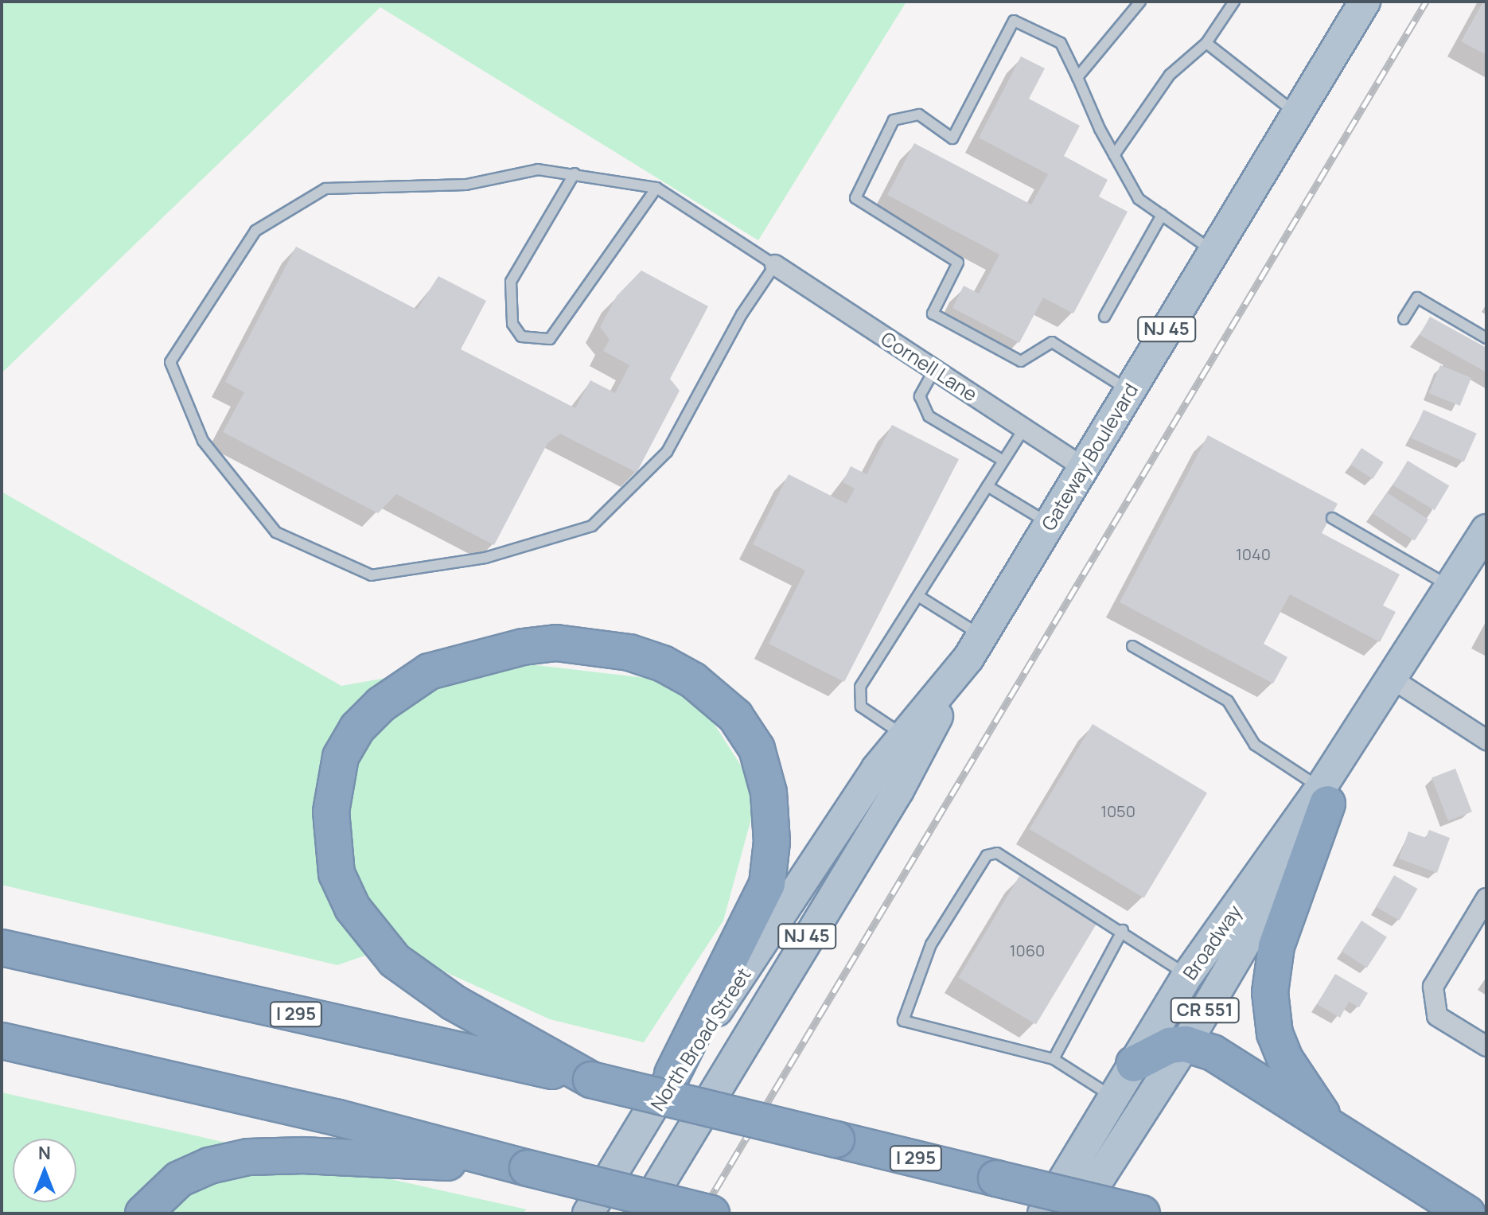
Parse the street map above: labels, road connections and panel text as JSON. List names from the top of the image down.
{
  "streets": {
    "highway": ["I 295"],
    "main road": [
      "NJ 45",
      "Gateway Boulevard",
      "Broadway",
      "CR 551",
      "North Broad Street"
    ],
    "street": ["Cornell Lane"]
  },
  "crossings": [
    ["NJ 45", "Gateway Boulevard"],
    ["Cornell Lane", "Gateway Boulevard"],
    ["Gateway Boulevard", "North Broad Street"]
  ],
  "house_numbers": ["1040", "1050", "1060"],
  "north": "top"
}
